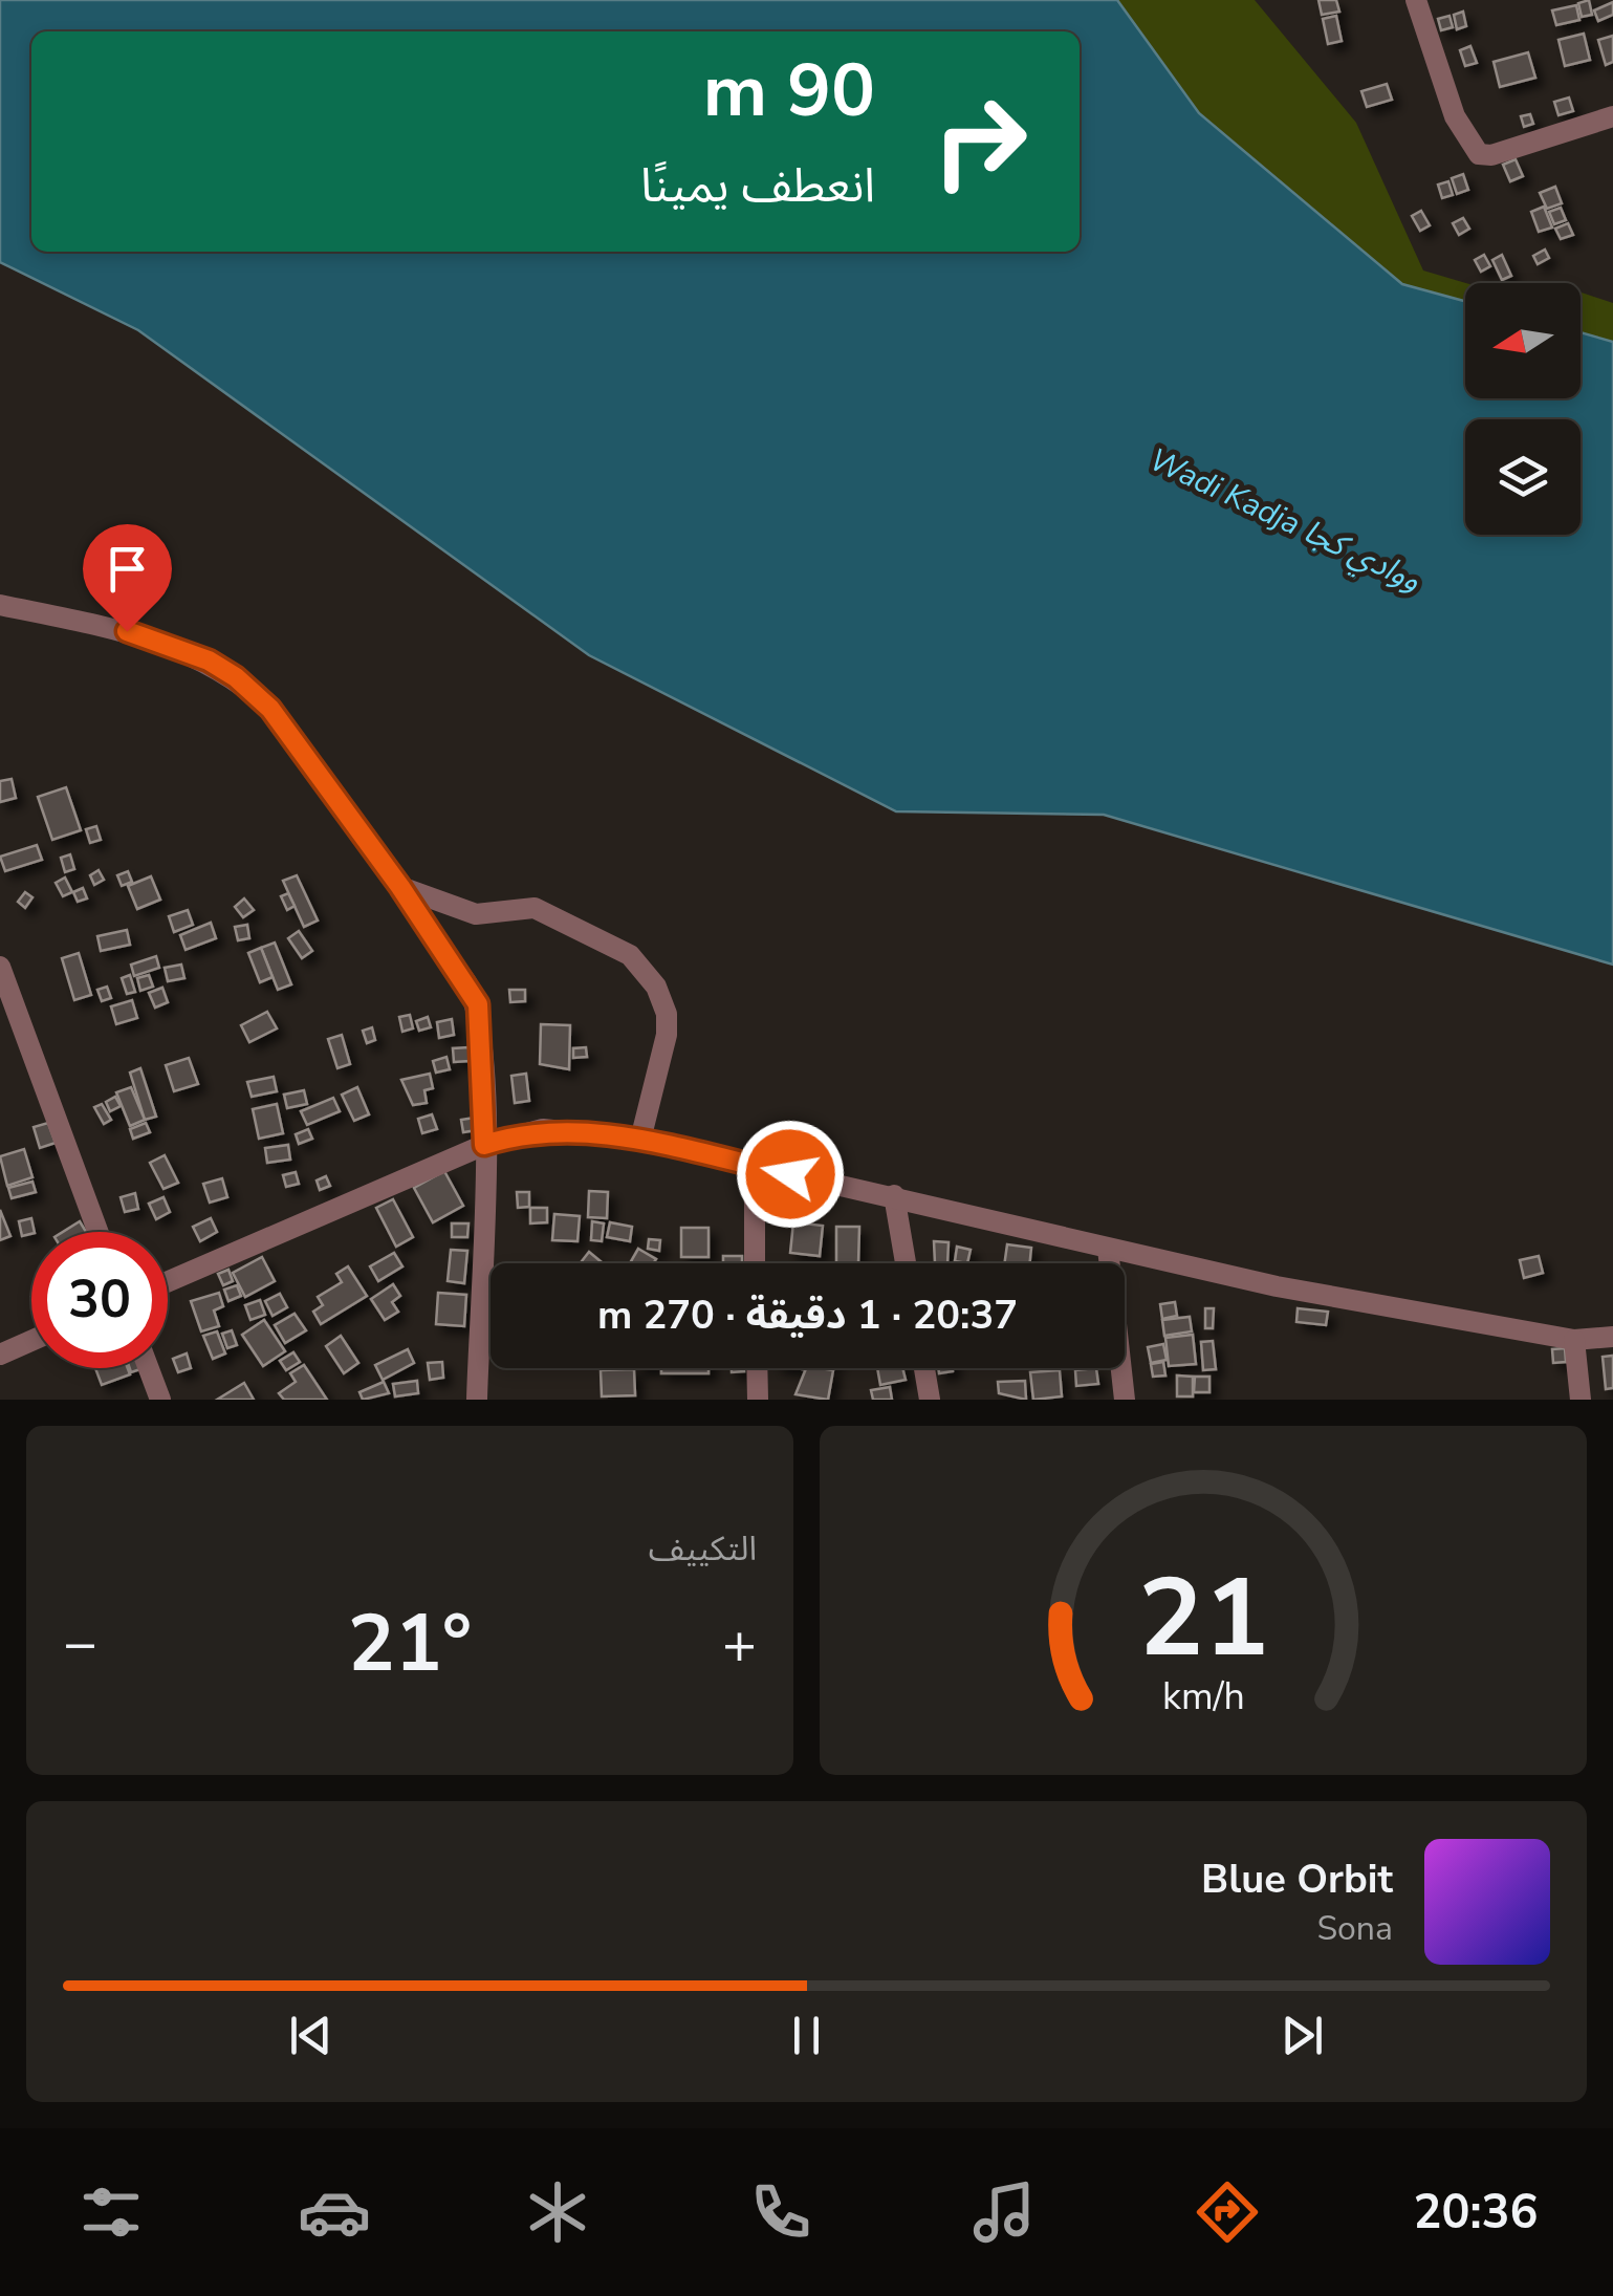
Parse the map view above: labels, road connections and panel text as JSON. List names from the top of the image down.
{
  "water": ["Wadi Kadja ووادي كجا"],
  "north": "left",
  "page": {
    "turn": ["90 m", "انعطف يمينًا"],
    "limit": "30",
    "trip": "20:37 · 1 دقيقة · 270 m",
    "tile": "التكييف",
    "heat": ["−", "21°", "+"],
    "song": ["Blue Orbit", "Sona"],
    "tabs": "20:36",
    "gauge": ["21", "km/h"]
  }
}
